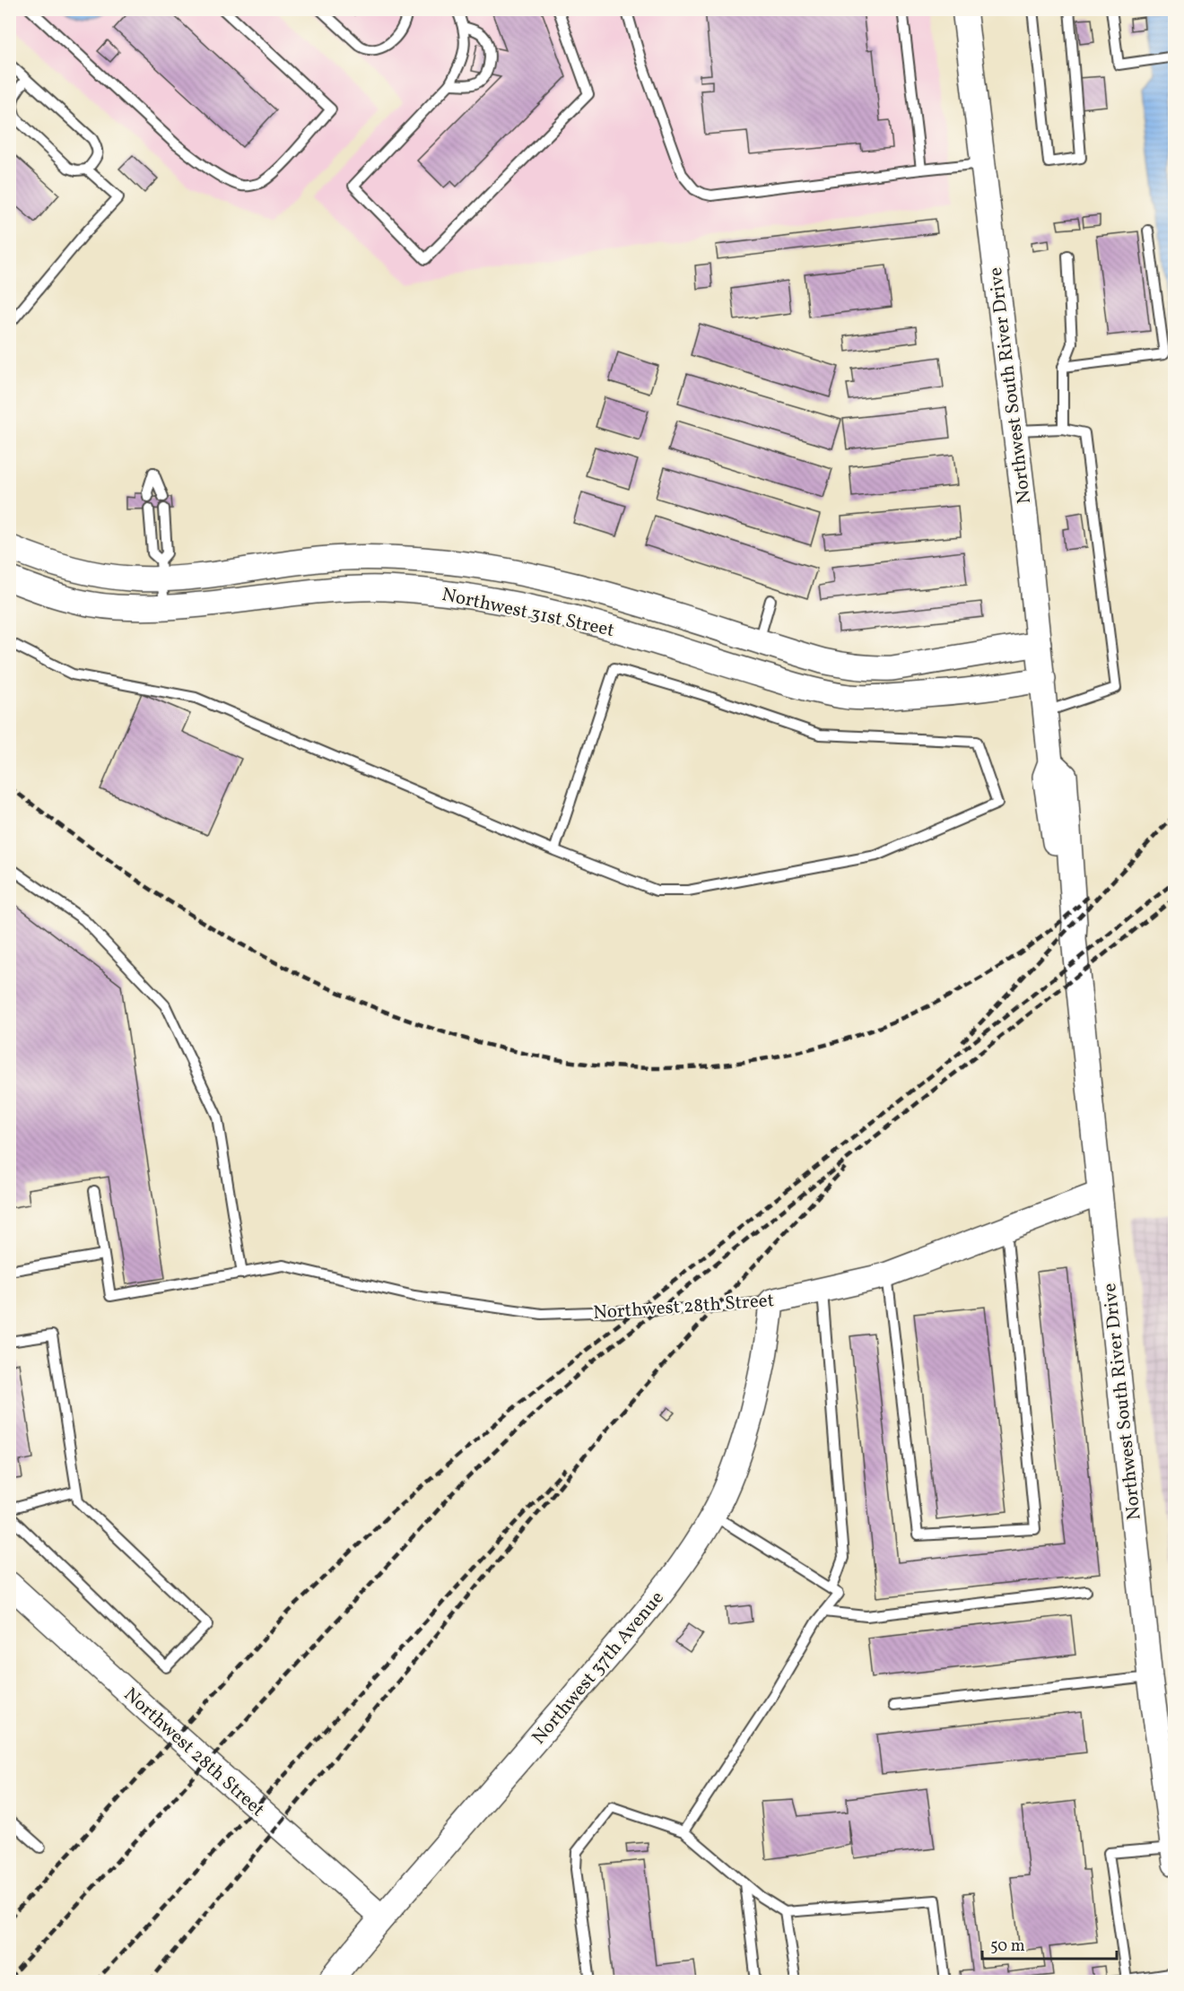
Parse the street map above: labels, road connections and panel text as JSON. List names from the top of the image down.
{
  "streets": {
    "street": [
      "Northwest South River Drive",
      "Northwest 31st Street",
      "Northwest 28th Street",
      "Northwest 37th Avenue"
    ]
  },
  "crossings": [
    ["Northwest South River Drive", "Northwest 31st Street"],
    ["Northwest South River Drive", "Northwest 28th Street"],
    ["Northwest 28th Street", "Northwest 37th Avenue"]
  ],
  "scale_bar": "50 m"
}
